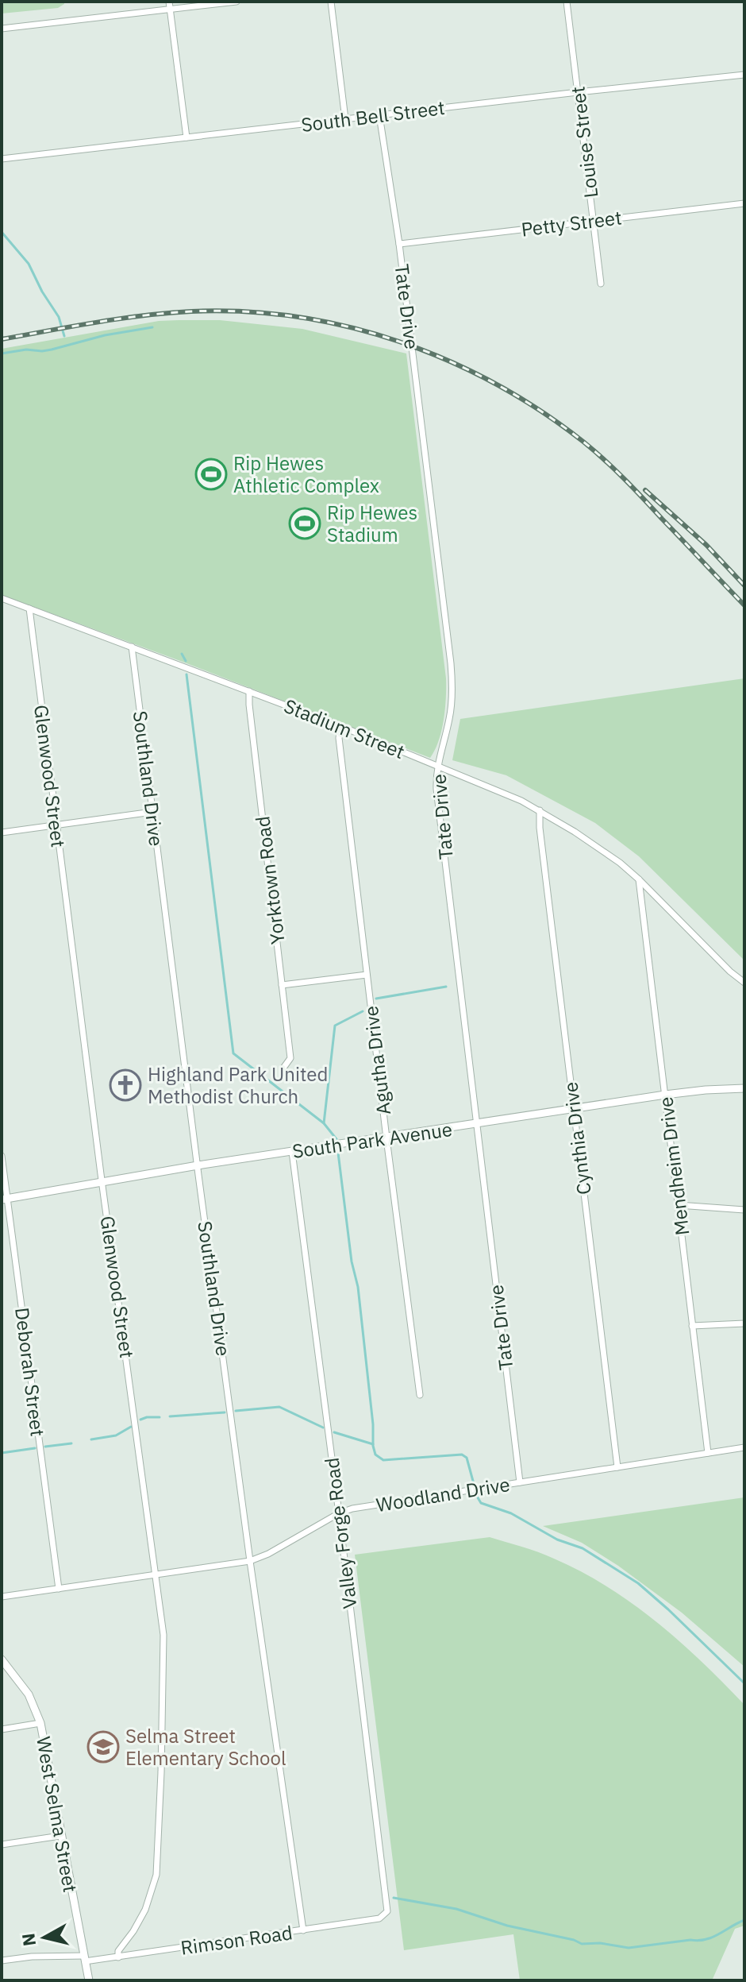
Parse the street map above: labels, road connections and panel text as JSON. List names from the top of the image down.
{
  "streets": {
    "street": [
      "South Bell Street",
      "Louise Street",
      "Petty Street",
      "Tate Drive",
      "Stadium Street",
      "Glenwood Street",
      "Southland Drive",
      "Yorktown Road",
      "Agutha Drive",
      "Cynthia Drive",
      "South Park Avenue",
      "Mendheim Drive",
      "Deborah Street",
      "Woodland Drive",
      "Valley Forge Road",
      "West Selma Street",
      "Rimson Road"
    ]
  },
  "crossings": [
    ["South Bell Street", "Louise Street"],
    ["South Bell Street", "Tate Drive"],
    ["Louise Street", "Petty Street"],
    ["Petty Street", "Tate Drive"],
    ["Tate Drive", "Stadium Street"],
    ["Tate Drive", "South Park Avenue"],
    ["Tate Drive", "Woodland Drive"],
    ["Stadium Street", "Glenwood Street"],
    ["Stadium Street", "Southland Drive"],
    ["Stadium Street", "Yorktown Road"],
    ["Stadium Street", "Agutha Drive"],
    ["Stadium Street", "Cynthia Drive"],
    ["Stadium Street", "Mendheim Drive"],
    ["Glenwood Street", "South Park Avenue"],
    ["Glenwood Street", "Woodland Drive"],
    ["Glenwood Street", "Rimson Road"],
    ["Southland Drive", "South Park Avenue"],
    ["Southland Drive", "Woodland Drive"],
    ["Southland Drive", "Rimson Road"],
    ["Agutha Drive", "South Park Avenue"],
    ["Cynthia Drive", "South Park Avenue"],
    ["Cynthia Drive", "Woodland Drive"],
    ["South Park Avenue", "Mendheim Drive"],
    ["South Park Avenue", "Deborah Street"],
    ["South Park Avenue", "Valley Forge Road"],
    ["Mendheim Drive", "Woodland Drive"],
    ["Deborah Street", "Woodland Drive"],
    ["Woodland Drive", "Valley Forge Road"],
    ["Valley Forge Road", "Rimson Road"],
    ["West Selma Street", "Rimson Road"]
  ],
  "places": {
    "sports": ["Rip Hewes Athletic Complex", "Rip Hewes Stadium"],
    "church": ["Highland Park United Methodist Church"],
    "school or university": ["Selma Street Elementary School"]
  },
  "north": "left"
}
